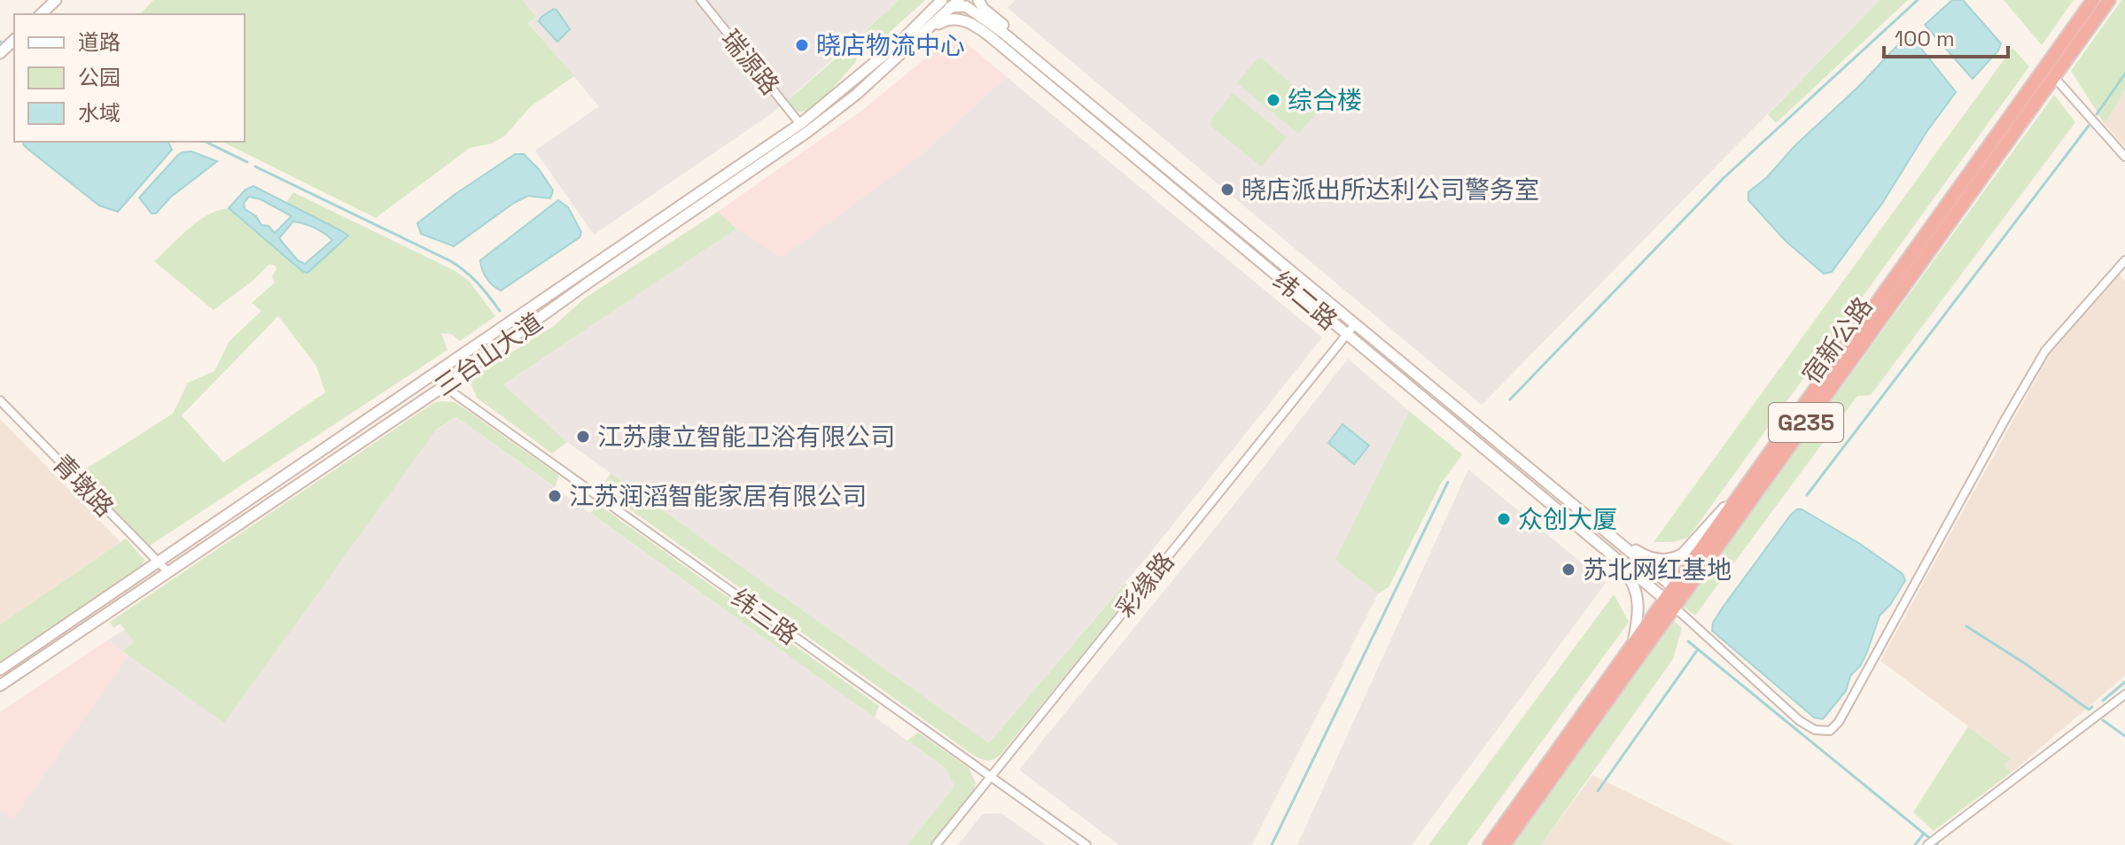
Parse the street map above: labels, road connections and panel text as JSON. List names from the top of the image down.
{
  "streets": {
    "highway": ["宿新公路", "G235"],
    "street": [
      "瑞源路",
      "纬二路",
      "三台山大道",
      "青墩路",
      "彩缘路",
      "纬三路"
    ]
  },
  "crossings": [
    ["瑞源路", "三台山大道"],
    ["纬二路", "宿新公路"],
    ["纬二路", "三台山大道"],
    ["纬二路", "彩缘路"],
    ["三台山大道", "青墩路"],
    ["三台山大道", "纬三路"],
    ["彩缘路", "纬三路"]
  ],
  "places": [
    "晓店物流中心",
    "综合楼",
    "晓店派出所达利公司警务室",
    "江苏康立智能卫浴有限公司",
    "江苏润滔智能家居有限公司",
    "众创大厦",
    "苏北网红基地"
  ],
  "legend": ["道路", "公园", "水域"],
  "scale_bar": "100 m"
}
